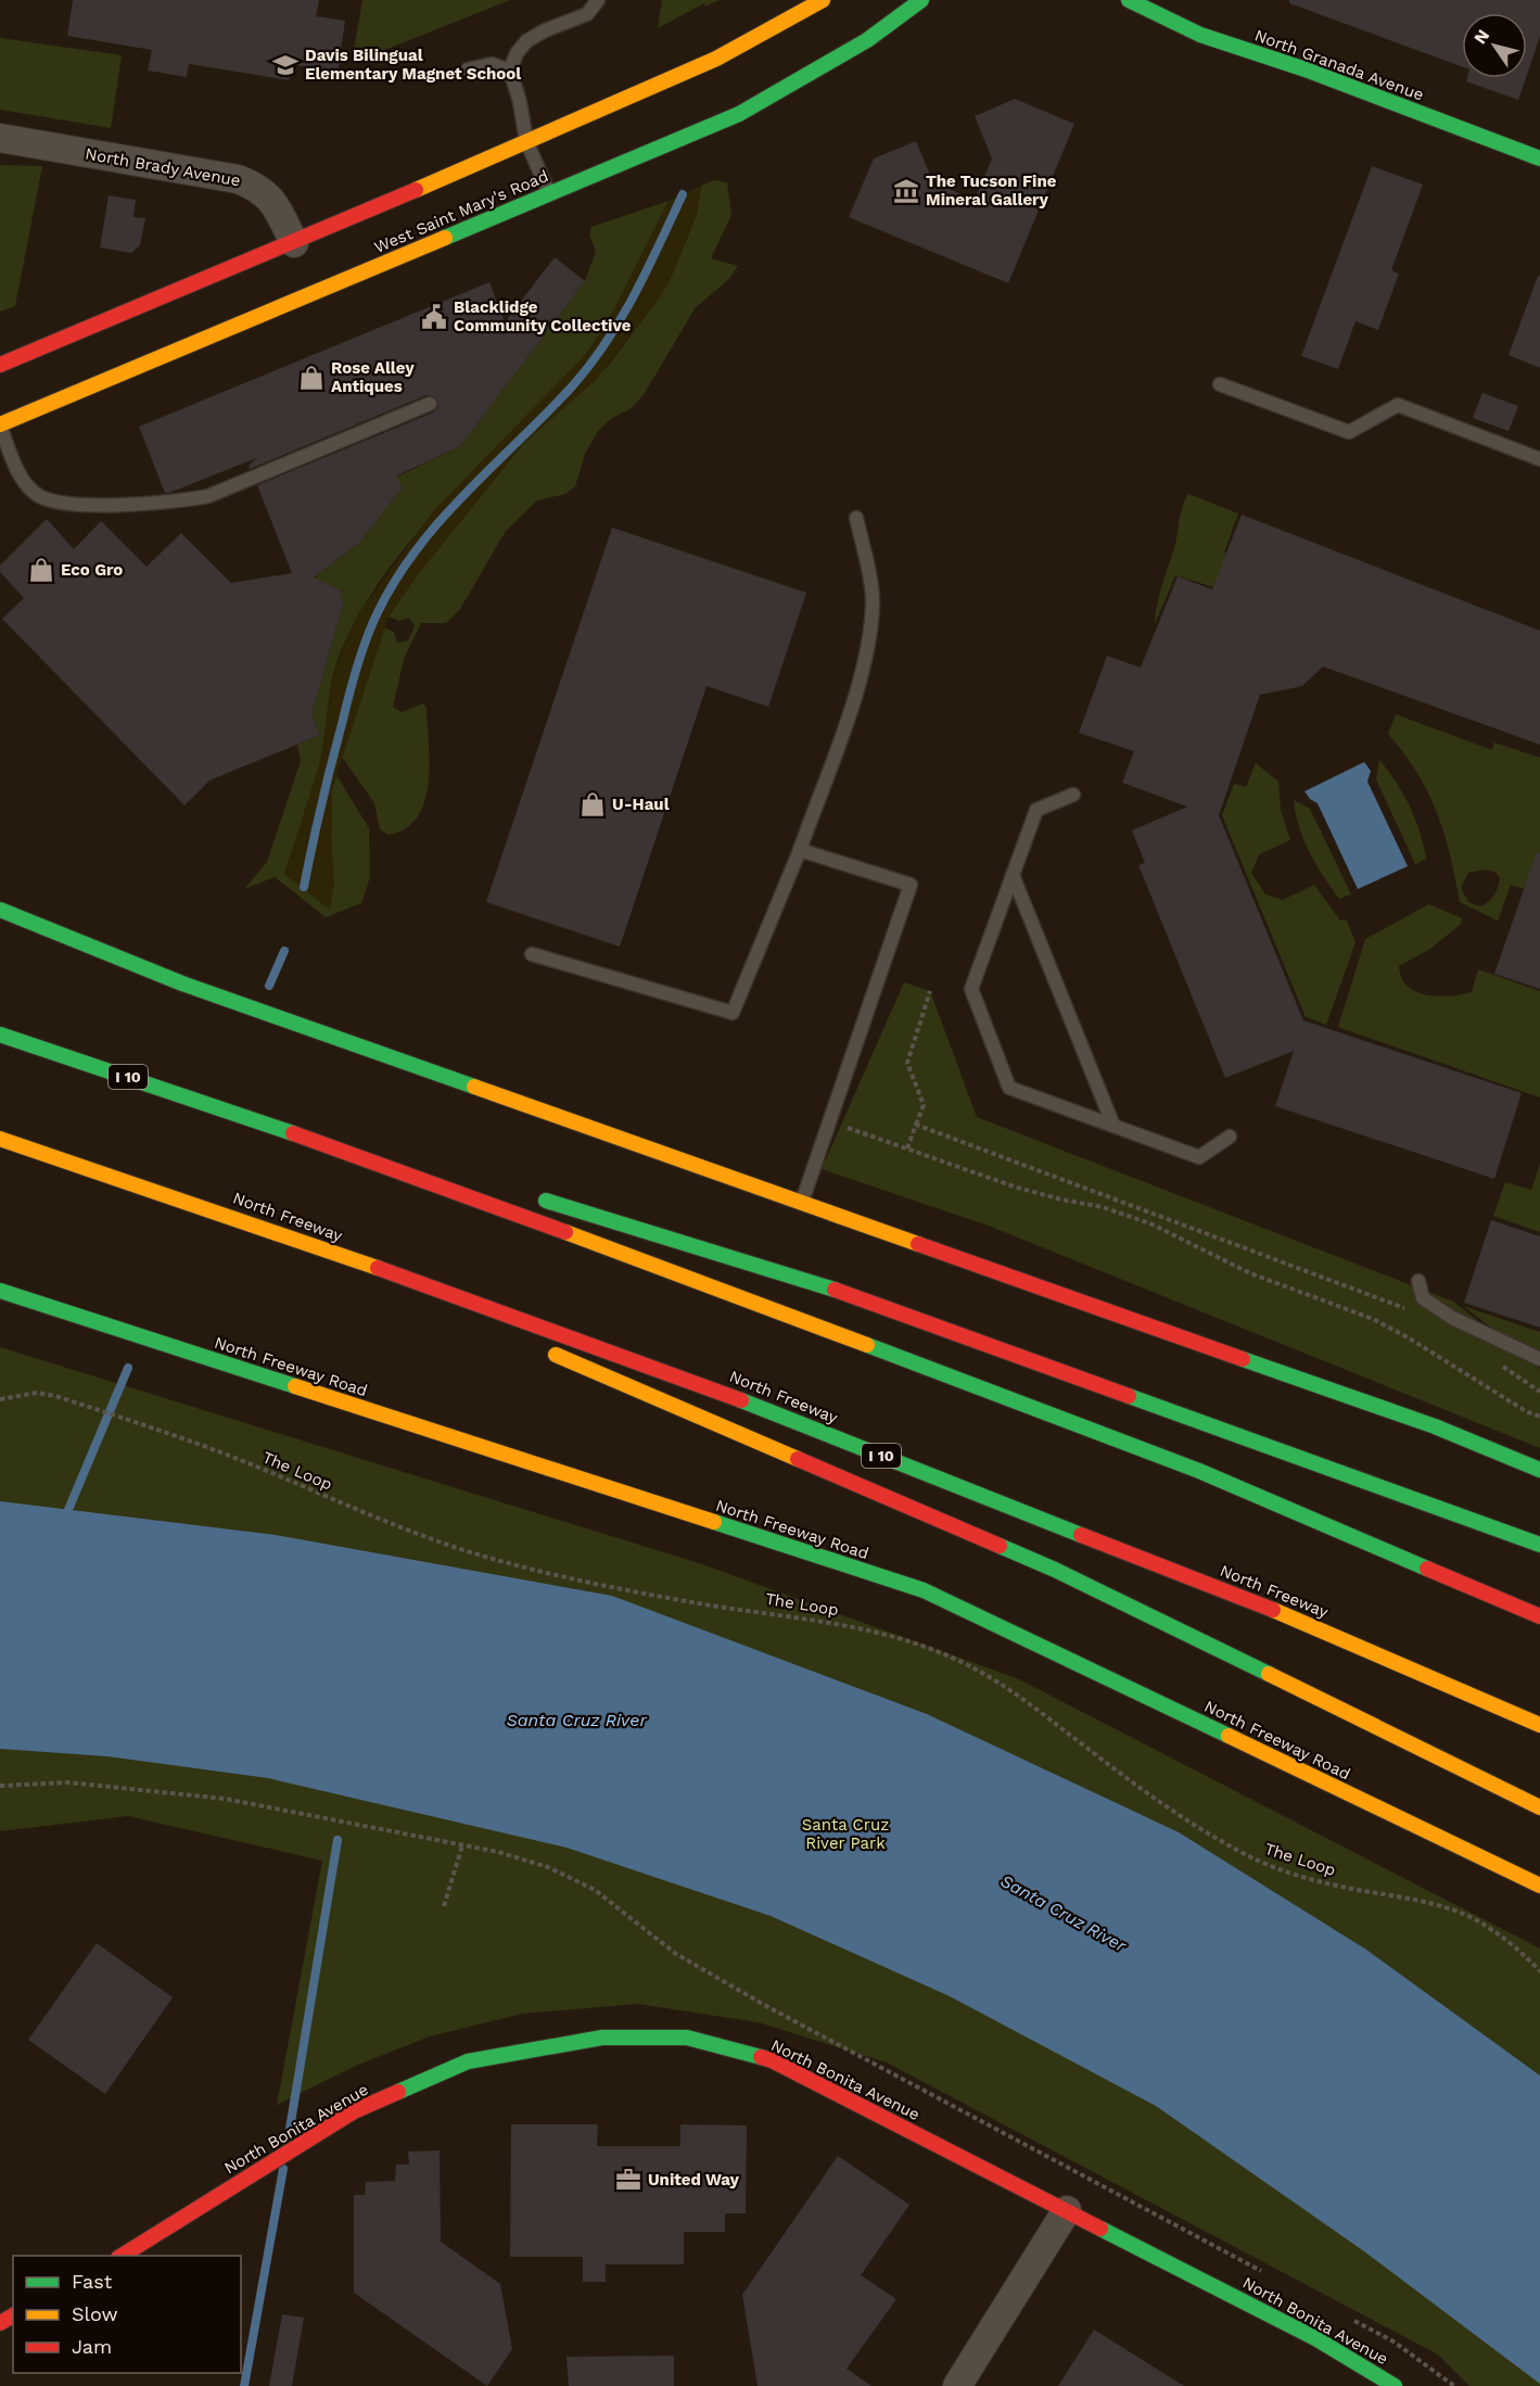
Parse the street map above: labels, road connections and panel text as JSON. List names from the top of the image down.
{
  "streets": {
    "main road": [
      "North Granada Avenue",
      "West Saint Mary's Road",
      "I 10",
      "North Freeway",
      "North Freeway Road",
      "North Bonita Avenue"
    ],
    "street": ["North Brady Avenue"],
    "path": ["The Loop"]
  },
  "water": ["Santa Cruz River"],
  "parks": ["Santa Cruz River Park"],
  "places": {
    "school or university": ["Davis Bilingual Elementary Magnet School"],
    "museum": ["The Tucson Fine Mineral Gallery"],
    "public building": ["Blacklidge Community Collective"],
    "shop": ["Rose Alley Antiques", "Eco Gro", "U-Haul"],
    "office": ["United Way"]
  },
  "legend": ["Fast", "Slow", "Jam"],
  "north": "top left"
}
